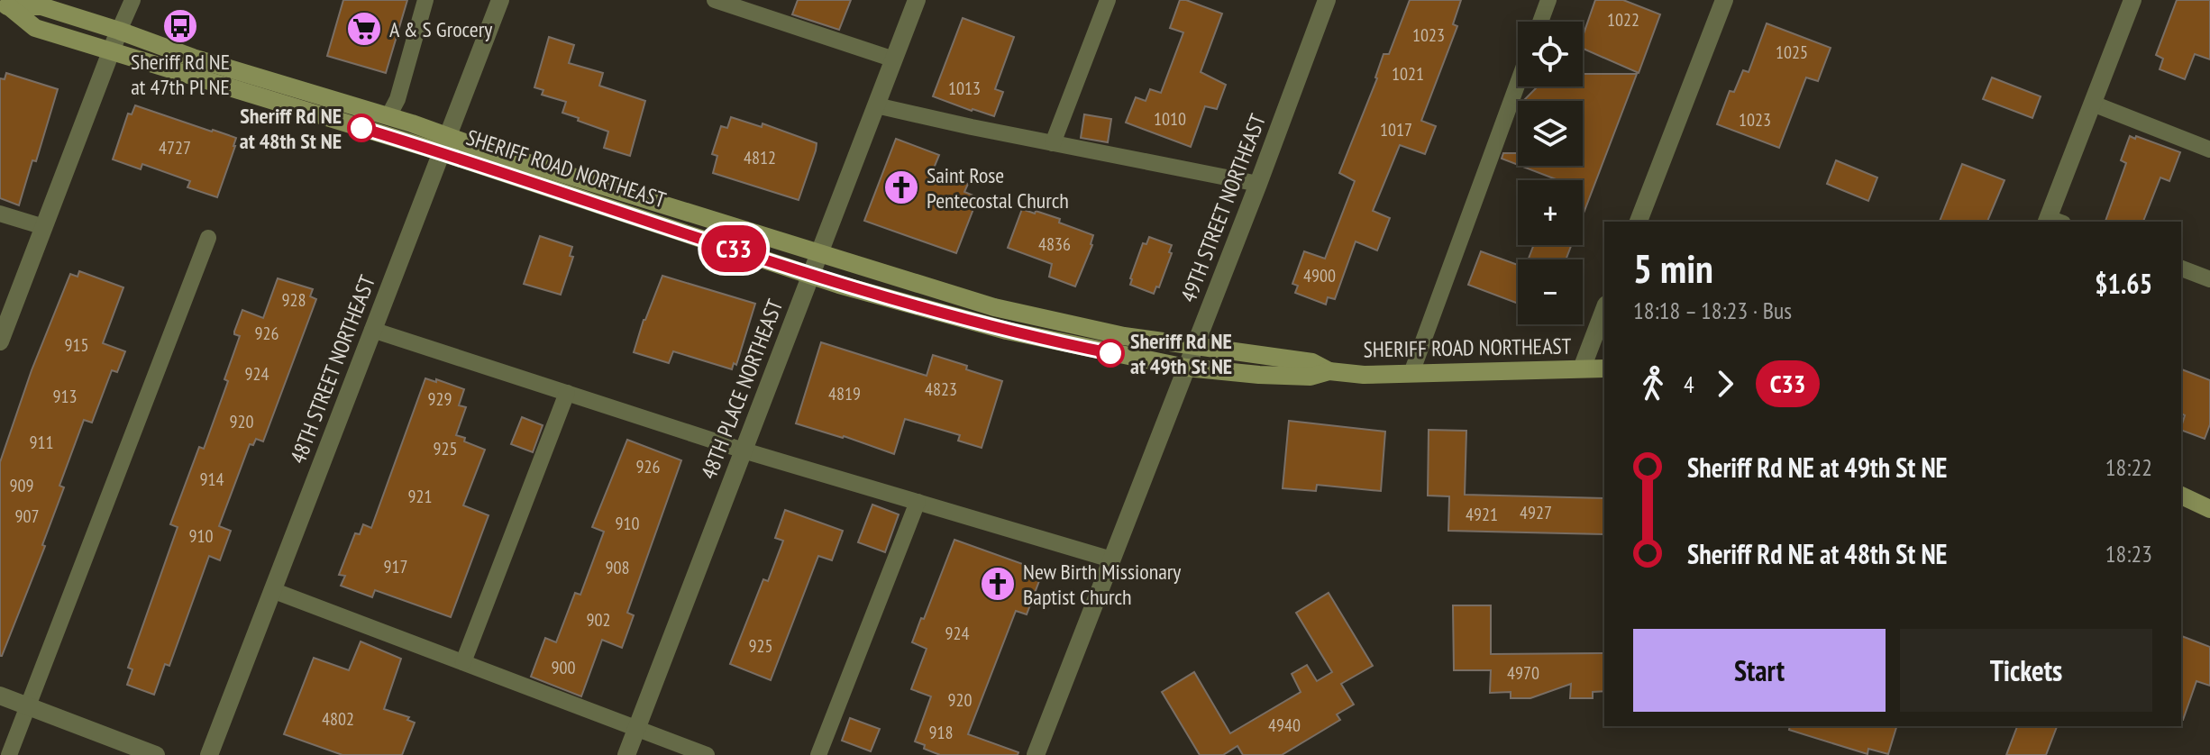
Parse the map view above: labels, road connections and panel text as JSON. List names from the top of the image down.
{
  "streets": {
    "main road": ["SHERIFF ROAD NORTHEAST"],
    "street": ["49TH STREET NORTHEAST", "48TH STREET NORTHEAST", "48TH PLACE NORTHEAST"]
  },
  "crossings": [
    ["SHERIFF ROAD NORTHEAST", "49TH STREET NORTHEAST"],
    ["SHERIFF ROAD NORTHEAST", "48TH STREET NORTHEAST"],
    ["SHERIFF ROAD NORTHEAST", "48TH PLACE NORTHEAST"]
  ],
  "places": {
    "bus stop": ["Sheriff Rd NE at 47th Pl NE"],
    "supermarket": ["A & S Grocery"],
    "other": ["Sheriff Rd NE at 48th St NE", "Sheriff Rd NE at 49th St NE"],
    "church": ["Saint Rose Pentecostal Church", "New Birth Missionary Baptist Church"]
  },
  "lines": ["bus line C33"],
  "house_numbers": [
    "1022",
    "1023",
    "1025",
    "1021",
    "1013",
    "1010",
    "1023",
    "1017",
    "4727",
    "4812",
    "4836",
    "4900",
    "928",
    "926",
    "915",
    "924",
    "4823",
    "4819",
    "913",
    "929",
    "920",
    "911",
    "925",
    "926",
    "914",
    "909",
    "921",
    "4927",
    "4921",
    "907",
    "910",
    "910",
    "917",
    "908",
    "902",
    "924",
    "925",
    "900",
    "4970",
    "920",
    "4802",
    "4940",
    "918"
  ],
  "page": {
    "on_map": "C33",
    "map_buttons": ["+", "−"],
    "heading": ["5 min", "18:18 – 18:23 · Bus", "$1.65"],
    "legs": ["4", "C33"],
    "list": [
      {
        "name": "Sheriff Rd NE at 49th St NE",
        "value": "18:22"
      },
      {
        "name": "Sheriff Rd NE at 48th St NE",
        "value": "18:23"
      }
    ],
    "buttons": ["Start", "Tickets"]
  }
}
